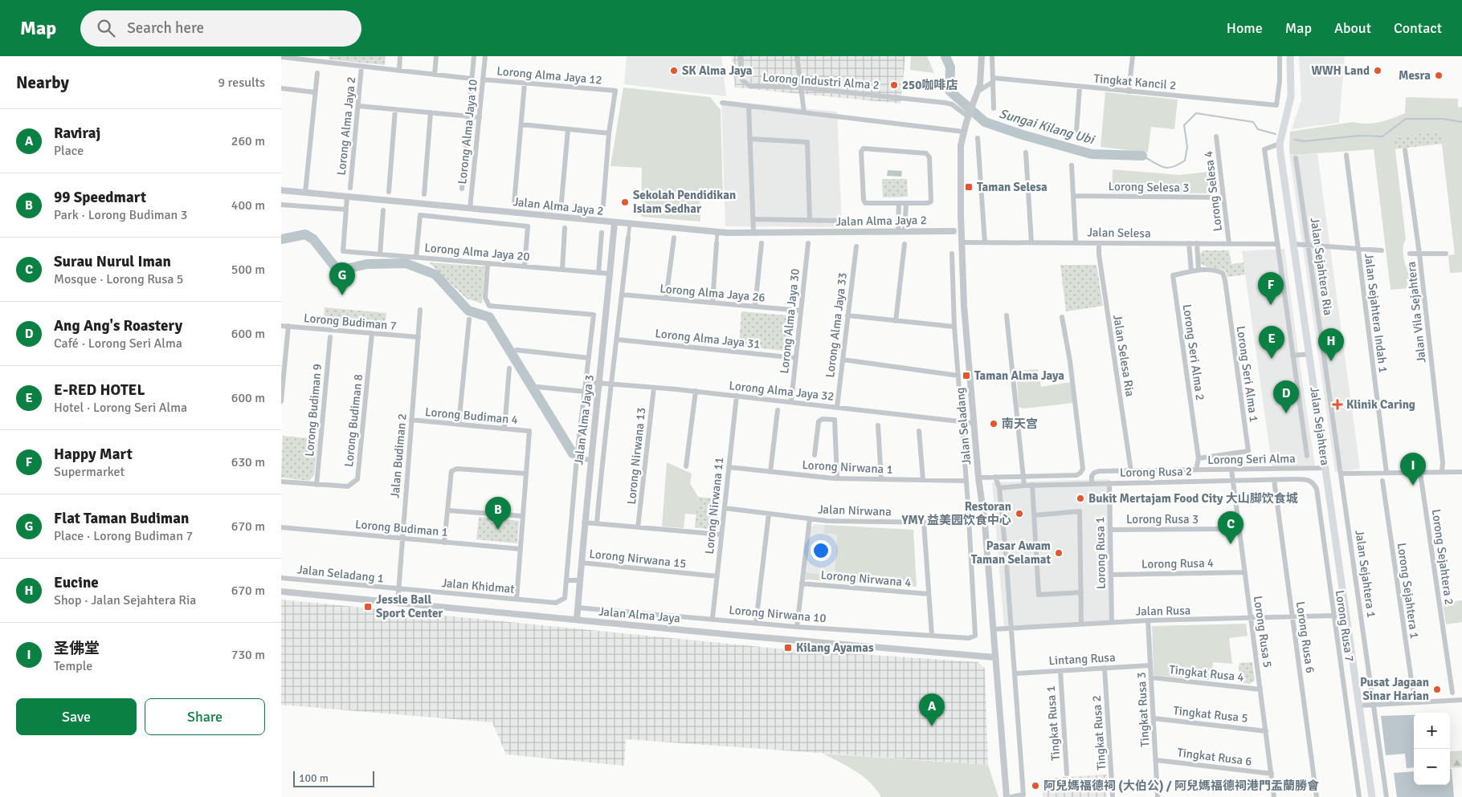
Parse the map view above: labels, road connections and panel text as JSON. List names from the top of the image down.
{
  "streets": {
    "main road": ["Jalan Sejahtera"],
    "street": [
      "Lorong Alma Jaya 12",
      "Lorong Industri Alma 2",
      "Tingkat Kancil 2",
      "Lorong Alma Jaya 2",
      "Lorong Alma Jaya 10",
      "Lorong Selesa 3",
      "Lorong Selesa 4",
      "Jalan Alma Jaya 2",
      "Jalan Selesa",
      "Lorong Alma Jaya 20",
      "Jalan Sejahtera Ria",
      "Lorong Alma Jaya 26",
      "Jalan Vila Sejahtera",
      "Jalan Sejahtera Indah 1",
      "Lorong Alma Jaya 30",
      "Lorong Budiman 7",
      "Lorong Alma Jaya 33",
      "Lorong Alma Jaya 31",
      "Lorong Seri Alma 2",
      "Jalan Selesa Ria",
      "Lorong Seri Alma 1",
      "Lorong Alma Jaya 32",
      "Lorong Budiman 9",
      "Lorong Budiman 4",
      "Jalan Alma Jaya 3",
      "Lorong Budiman 8",
      "Jalan Seladang",
      "Jalan Budiman 2",
      "Lorong Nirwana 13",
      "Lorong Seri Alma",
      "Lorong Nirwana 1",
      "Lorong Rusa 2",
      "Lorong Nirwana 11",
      "Jalan Nirwana",
      "Lorong Rusa 3",
      "Lorong Budiman 1",
      "Lorong Rusa 1",
      "Lorong Sejahtera 2",
      "Lorong Nirwana 15",
      "Lorong Rusa 4",
      "Jalan Seladang 1",
      "Jalan Sejahtera 1",
      "Lorong Nirwana 4",
      "Jalan Khidmat",
      "Lorong Sejahtera 1",
      "Jalan Rusa",
      "Lorong Nirwana 10",
      "Jalan Alma Jaya",
      "Lorong Rusa 7",
      "Lorong Rusa 5",
      "Lorong Rusa 6",
      "Lintang Rusa",
      "Tingkat Rusa 4",
      "Tingkat Rusa 3",
      "Tingkat Rusa 5",
      "Tingkat Rusa 1",
      "Tingkat Rusa 2",
      "Tingkat Rusa 6"
    ]
  },
  "crossings": [
    ["Lorong Alma Jaya 12", "Lorong Alma Jaya 10"],
    ["Lorong Industri Alma 2", "Jalan Seladang"],
    ["Lorong Alma Jaya 10", "Jalan Alma Jaya 2"],
    ["Lorong Selesa 3", "Lorong Selesa 4"],
    ["Lorong Selesa 4", "Jalan Selesa"],
    ["Jalan Alma Jaya 2", "Lorong Alma Jaya 20"],
    ["Jalan Alma Jaya 2", "Jalan Alma Jaya 3"],
    ["Jalan Selesa", "Jalan Selesa Ria"],
    ["Jalan Selesa", "Jalan Seladang"],
    ["Jalan Selesa", "Lorong Seri Alma"],
    ["Lorong Alma Jaya 20", "Jalan Alma Jaya 3"],
    ["Jalan Sejahtera Ria", "Jalan Sejahtera 1"],
    ["Lorong Alma Jaya 26", "Lorong Alma Jaya 30"],
    ["Lorong Alma Jaya 26", "Jalan Alma Jaya 3"],
    ["Lorong Alma Jaya 30", "Lorong Alma Jaya 31"],
    ["Lorong Alma Jaya 30", "Lorong Alma Jaya 32"],
    ["Lorong Budiman 7", "Lorong Budiman 8"],
    ["Lorong Budiman 7", "Jalan Budiman 2"],
    ["Lorong Alma Jaya 33", "Lorong Alma Jaya 32"],
    ["Lorong Alma Jaya 31", "Jalan Alma Jaya 3"],
    ["Lorong Seri Alma 2", "Lorong Seri Alma 1"],
    ["Jalan Selesa Ria", "Lorong Seri Alma"],
    ["Lorong Alma Jaya 32", "Jalan Alma Jaya 3"],
    ["Lorong Alma Jaya 32", "Jalan Seladang"],
    ["Lorong Alma Jaya 32", "Lorong Nirwana 13"],
    ["Lorong Alma Jaya 32", "Lorong Nirwana 11"],
    ["Lorong Budiman 9", "Lorong Budiman 8"],
    ["Lorong Budiman 4", "Jalan Budiman 2"],
    ["Jalan Alma Jaya 3", "Lorong Nirwana 15"],
    ["Jalan Alma Jaya 3", "Jalan Khidmat"],
    ["Jalan Alma Jaya 3", "Lorong Nirwana 10"],
    ["Jalan Alma Jaya 3", "Jalan Alma Jaya"],
    ["Jalan Seladang", "Lorong Nirwana 1"],
    ["Jalan Seladang", "Jalan Nirwana"],
    ["Jalan Seladang", "Jalan Rusa"],
    ["Jalan Seladang", "Lorong Nirwana 10"],
    ["Jalan Seladang", "Jalan Alma Jaya"],
    ["Jalan Sejahtera", "Lorong Seri Alma"],
    ["Jalan Budiman 2", "Lorong Budiman 1"],
    ["Jalan Budiman 2", "Jalan Seladang 1"],
    ["Jalan Budiman 2", "Jalan Khidmat"],
    ["Jalan Budiman 2", "Jalan Alma Jaya"],
    ["Lorong Seri Alma", "Lorong Rusa 2"],
    ["Lorong Seri Alma", "Lorong Rusa 5"],
    ["Lorong Nirwana 1", "Lorong Nirwana 11"],
    ["Lorong Rusa 2", "Lorong Rusa 1"],
    ["Lorong Rusa 2", "Lorong Rusa 7"],
    ["Lorong Rusa 2", "Lorong Rusa 5"],
    ["Lorong Rusa 2", "Lorong Rusa 6"],
    ["Lorong Nirwana 11", "Jalan Nirwana"],
    ["Lorong Nirwana 11", "Lorong Nirwana 15"],
    ["Lorong Nirwana 11", "Lorong Nirwana 10"],
    ["Lorong Rusa 3", "Lorong Rusa 1"],
    ["Lorong Rusa 3", "Lorong Rusa 5"],
    ["Lorong Rusa 1", "Lorong Rusa 4"],
    ["Lorong Rusa 1", "Jalan Rusa"],
    ["Lorong Rusa 4", "Lorong Rusa 5"],
    ["Jalan Seladang 1", "Jalan Khidmat"],
    ["Jalan Rusa", "Lorong Rusa 7"],
    ["Jalan Rusa", "Lorong Rusa 5"],
    ["Jalan Rusa", "Lorong Rusa 6"],
    ["Jalan Rusa", "Tingkat Rusa 3"],
    ["Lorong Rusa 5", "Tingkat Rusa 4"],
    ["Lorong Rusa 5", "Tingkat Rusa 5"],
    ["Lorong Rusa 5", "Tingkat Rusa 6"],
    ["Lintang Rusa", "Tingkat Rusa 3"],
    ["Lintang Rusa", "Tingkat Rusa 1"],
    ["Lintang Rusa", "Tingkat Rusa 2"],
    ["Tingkat Rusa 4", "Tingkat Rusa 3"],
    ["Tingkat Rusa 3", "Tingkat Rusa 5"],
    ["Tingkat Rusa 3", "Tingkat Rusa 6"]
  ],
  "water": ["Sungai Kilang Ubi"],
  "places": {
    "other": [
      "SK Alma Jaya",
      "WWH Land",
      "Mesra",
      "250咖啡店",
      "Sekolah Pendidikan Islam Sedhar",
      "南天宫",
      "Bukit Mertajam Food City 大山脚饮食城",
      "Restoran YMY 益美园饮食中心",
      "Pasar Awam Taman Selamat",
      "Pusat Jagaan Sinar Harian",
      "阿兒媽福德祠 (大伯公) / 阿兒媽福德祠港門盂蘭勝會"
    ],
    "transit": [
      "Taman Selesa",
      "Taman Alma Jaya",
      "Jessle Ball Sport Center",
      "Kilang Ayamas"
    ],
    "health": ["Klinik Caring"]
  },
  "scale_bar": "100 m",
  "page": {
    "header": "Map",
    "search": "Search here",
    "nav": [
      "Home",
      "Map",
      "About",
      "Contact"
    ],
    "heading": ["Nearby", "9 results"],
    "list": [
      {
        "mark": "A",
        "name": "Raviraj",
        "note": "Place",
        "value": "260 m"
      },
      {
        "mark": "B",
        "name": "99 Speedmart",
        "note": "Park · Lorong Budiman 3",
        "value": "400 m"
      },
      {
        "mark": "C",
        "name": "Surau Nurul Iman",
        "note": "Mosque · Lorong Rusa 5",
        "value": "500 m"
      },
      {
        "mark": "D",
        "name": "Ang Ang's Roastery",
        "note": "Café · Lorong Seri Alma",
        "value": "600 m"
      },
      {
        "mark": "E",
        "name": "E-RED HOTEL",
        "note": "Hotel · Lorong Seri Alma",
        "value": "600 m"
      },
      {
        "mark": "F",
        "name": "Happy Mart",
        "note": "Supermarket",
        "value": "630 m"
      },
      {
        "mark": "G",
        "name": "Flat Taman Budiman",
        "note": "Place · Lorong Budiman 7",
        "value": "670 m"
      },
      {
        "mark": "H",
        "name": "Eucine",
        "note": "Shop · Jalan Sejahtera Ria",
        "value": "670 m"
      },
      {
        "mark": "I",
        "name": "圣佛堂",
        "note": "Temple",
        "value": "730 m"
      }
    ],
    "pins": [
      "G",
      "F",
      "E",
      "H",
      "D",
      "I",
      "B",
      "C",
      "A"
    ],
    "buttons": ["Save", "Share"],
    "map_buttons": ["+", "−"],
    "scale": "100 m"
  }
}
